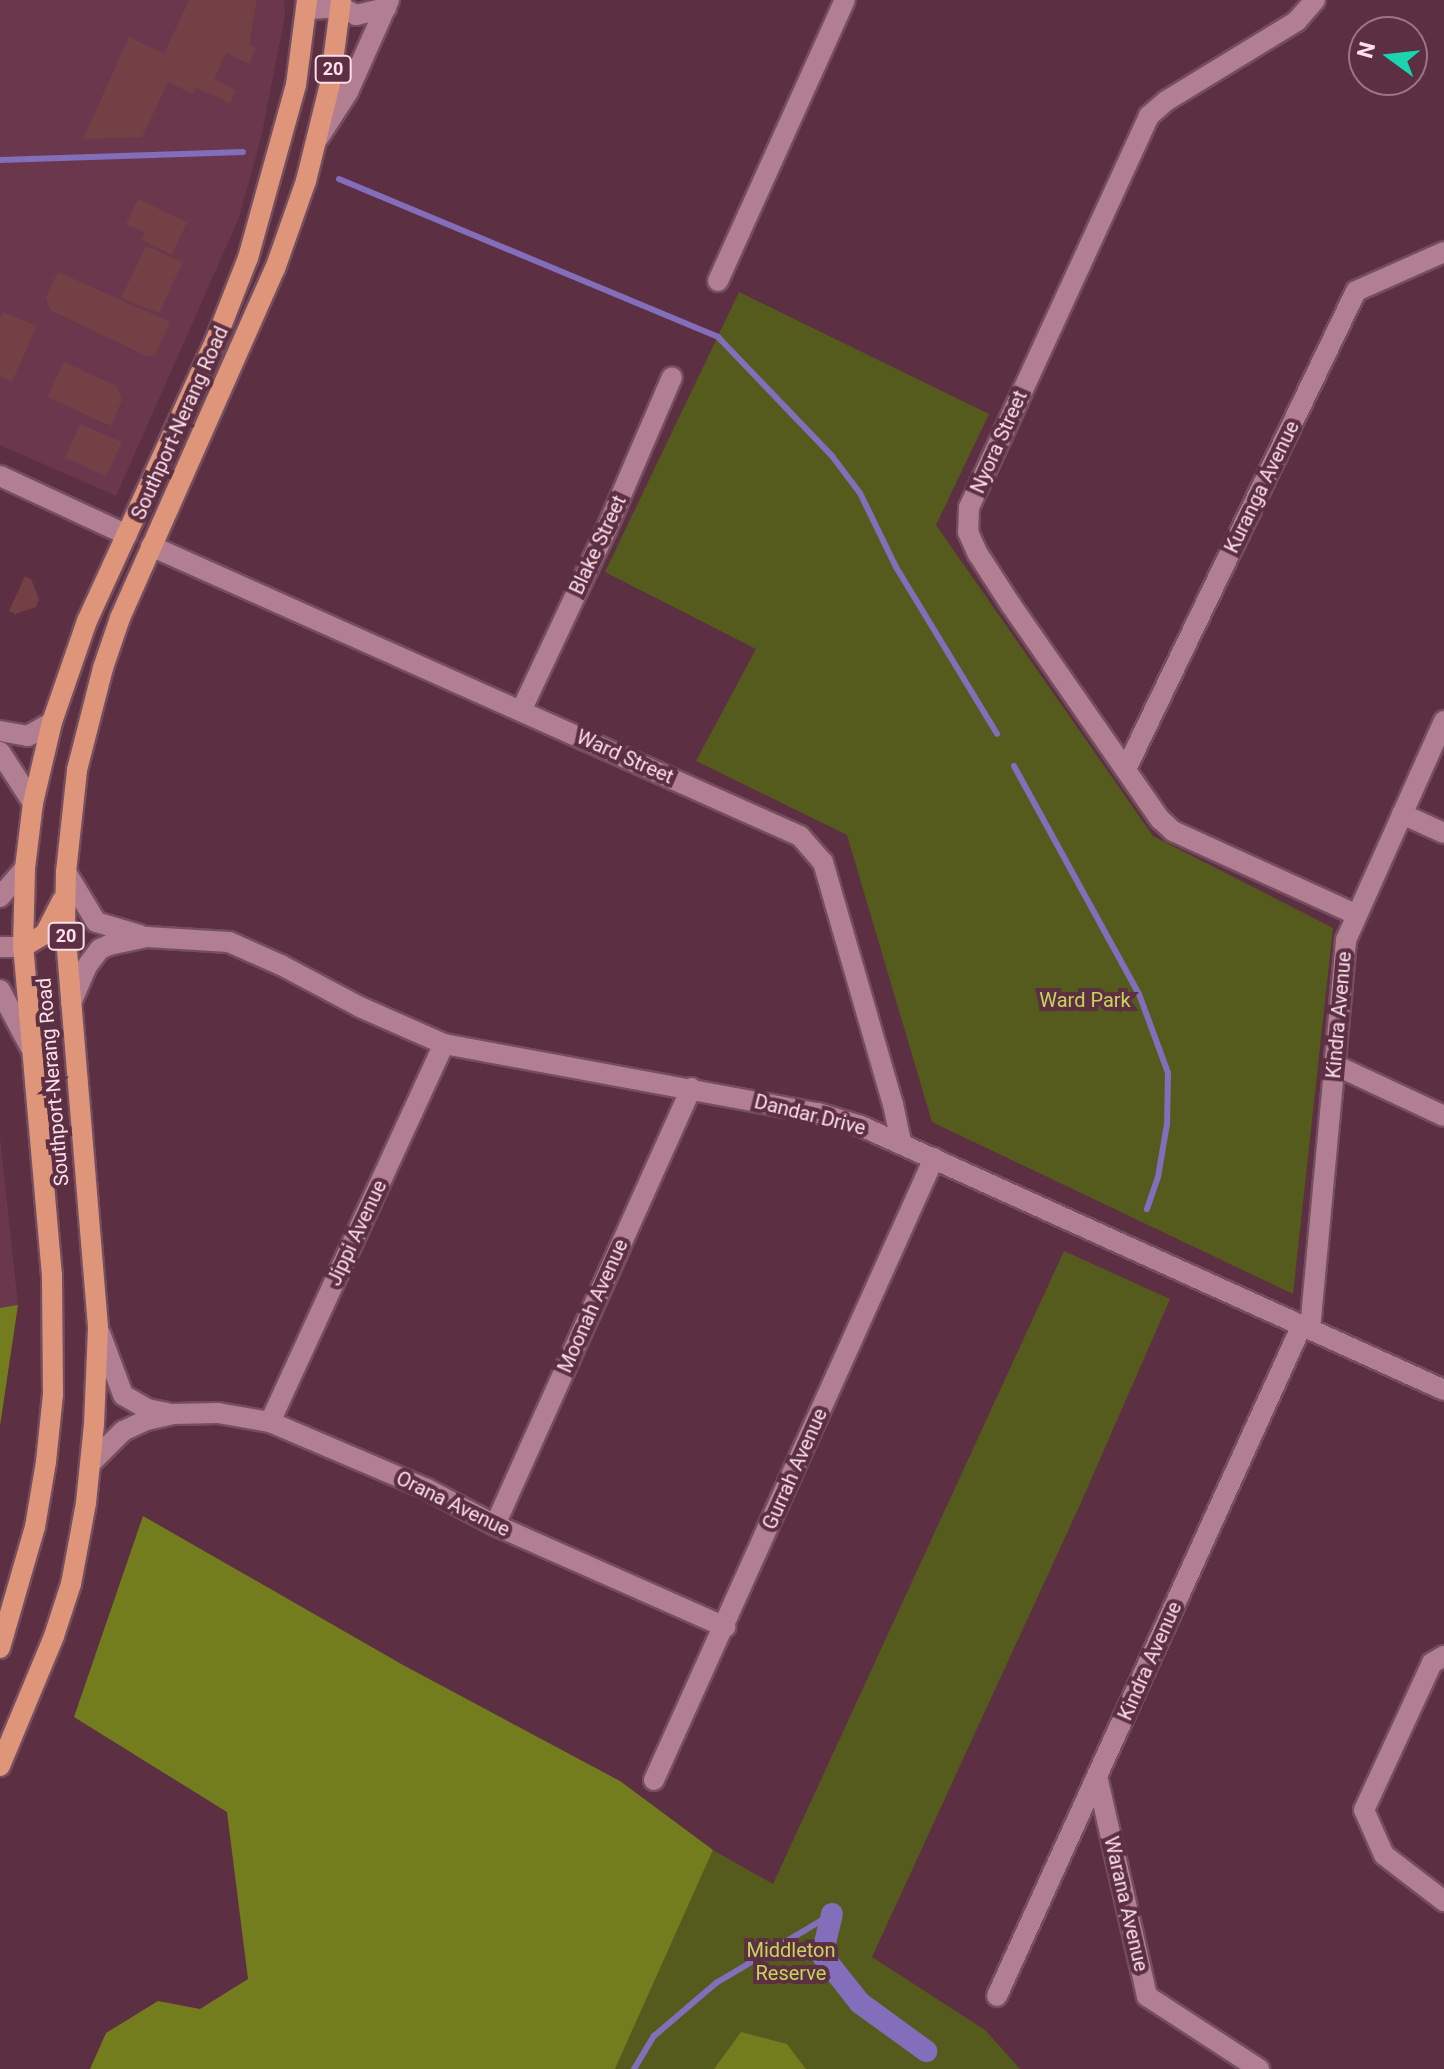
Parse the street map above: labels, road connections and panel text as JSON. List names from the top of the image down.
{
  "streets": {
    "main road": ["20", "Southport-Nerang Road"],
    "street": [
      "Nyora Street",
      "Kuranga Avenue",
      "Blake Street",
      "Ward Street",
      "Kindra Avenue",
      "Dandar Drive",
      "Jippi Avenue",
      "Moonah Avenue",
      "Gurrah Avenue",
      "Orana Avenue",
      "Warana Avenue"
    ]
  },
  "crossings": [
    ["20", "Southport-Nerang Road"],
    ["Southport-Nerang Road", "Ward Street"],
    ["Southport-Nerang Road", "Dandar Drive"],
    ["Southport-Nerang Road", "Orana Avenue"],
    ["Nyora Street", "Kuranga Avenue"],
    ["Nyora Street", "Kindra Avenue"],
    ["Blake Street", "Ward Street"],
    ["Ward Street", "Dandar Drive"],
    ["Kindra Avenue", "Dandar Drive"],
    ["Kindra Avenue", "Warana Avenue"],
    ["Dandar Drive", "Jippi Avenue"],
    ["Dandar Drive", "Moonah Avenue"],
    ["Dandar Drive", "Gurrah Avenue"],
    ["Jippi Avenue", "Orana Avenue"],
    ["Moonah Avenue", "Orana Avenue"],
    ["Gurrah Avenue", "Orana Avenue"]
  ],
  "parks": ["Ward Park", "Middleton Reserve"],
  "north": "left"
}
